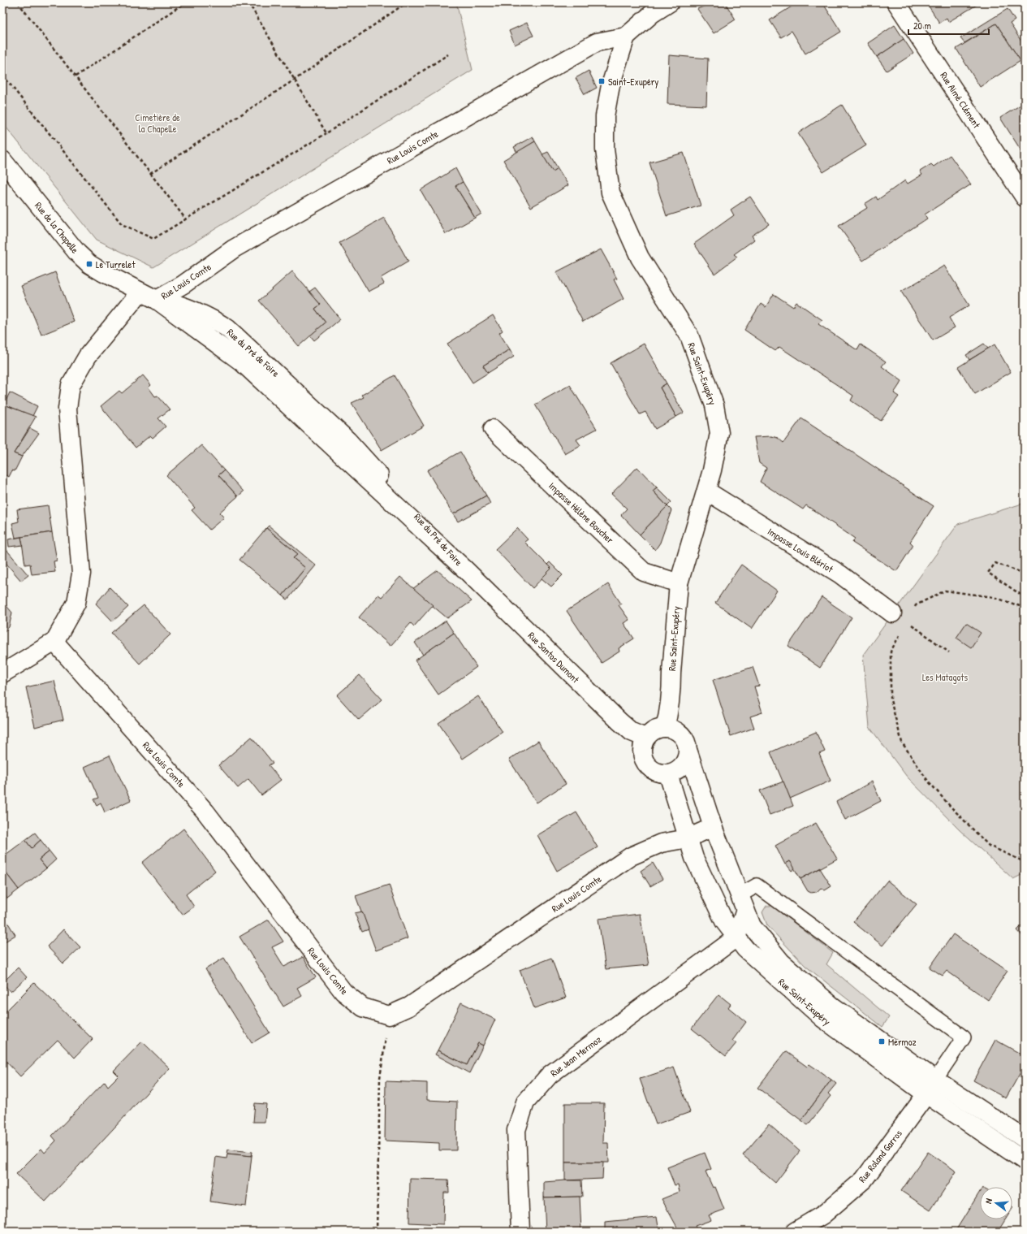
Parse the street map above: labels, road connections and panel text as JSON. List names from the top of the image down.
{
  "streets": {
    "street": [
      "Rue Aimé Clément",
      "Rue Louis Comte",
      "Rue de la Chapelle",
      "Rue du Pré de Foire",
      "Rue Saint-Exupéry",
      "Impasse Hélène Boucher",
      "Impasse Louis Blériot",
      "Rue Santos Dumont",
      "Rue Jean Mermoz",
      "Rue Roland Garros"
    ]
  },
  "crossings": [
    ["Rue Louis Comte", "Rue de la Chapelle"],
    ["Rue Louis Comte", "Rue du Pré de Foire"],
    ["Rue Louis Comte", "Rue Saint-Exupéry"],
    ["Rue de la Chapelle", "Rue du Pré de Foire"],
    ["Rue du Pré de Foire", "Rue Santos Dumont"],
    ["Rue Saint-Exupéry", "Impasse Hélène Boucher"],
    ["Rue Saint-Exupéry", "Impasse Louis Blériot"],
    ["Rue Saint-Exupéry", "Rue Santos Dumont"],
    ["Rue Saint-Exupéry", "Rue Jean Mermoz"],
    ["Rue Saint-Exupéry", "Rue Roland Garros"]
  ],
  "parks": ["Cimetière de la Chapelle", "Les Matagots"],
  "places": {
    "transit": ["Saint-Exupéry", "Le Turrelet", "Mermoz"]
  },
  "scale_bar": "20 m",
  "north": "left"
}
